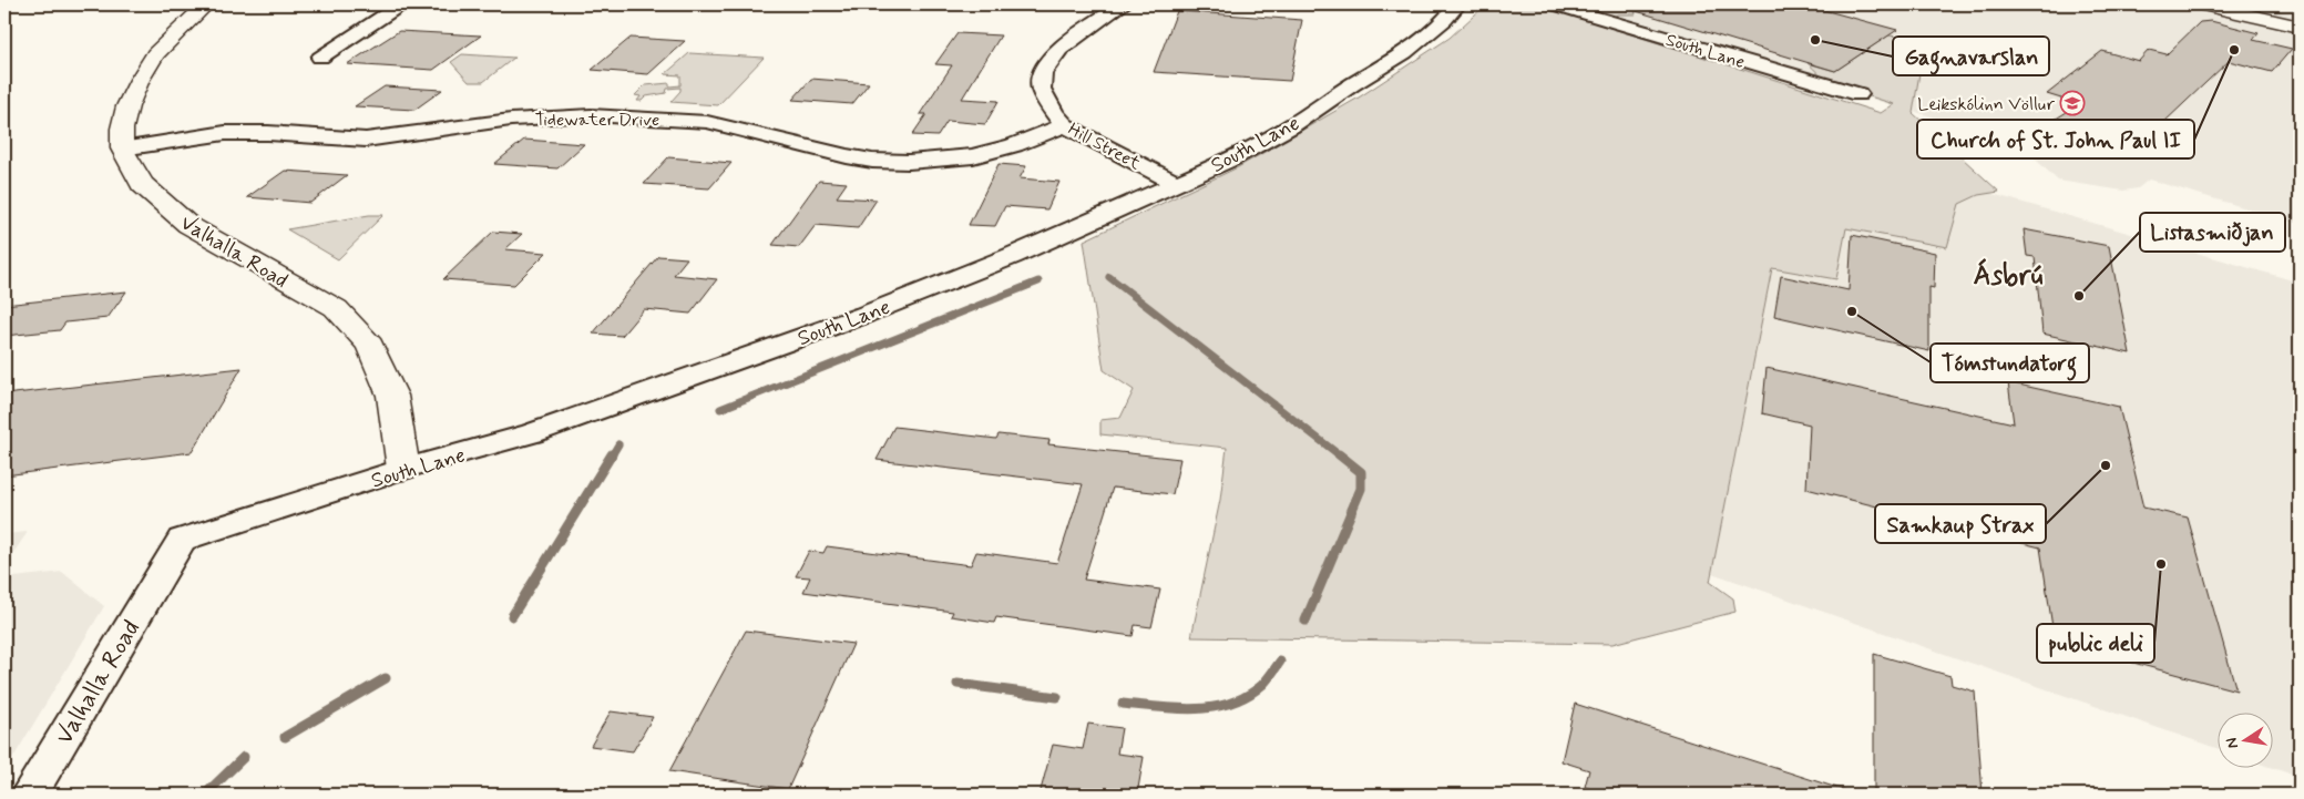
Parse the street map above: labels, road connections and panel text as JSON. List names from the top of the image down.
{
  "streets": {
    "street": [
      "South Lane",
      "Tidewater Drive",
      "Hill Street",
      "Valhalla Road"
    ]
  },
  "crossings": [
    ["South Lane", "Hill Street"],
    ["South Lane", "Valhalla Road"],
    ["Tidewater Drive", "Hill Street"],
    ["Tidewater Drive", "Valhalla Road"]
  ],
  "districts": ["Ásbrú"],
  "places": {
    "other": [
      "Gagnavarslan",
      "Church of St. John Paul II",
      "Listasmiðjan",
      "Tómstundatorg",
      "Samkaup Strax",
      "public deli"
    ],
    "school or university": ["Leikskólinn Völlur"]
  },
  "north": "left"
}
